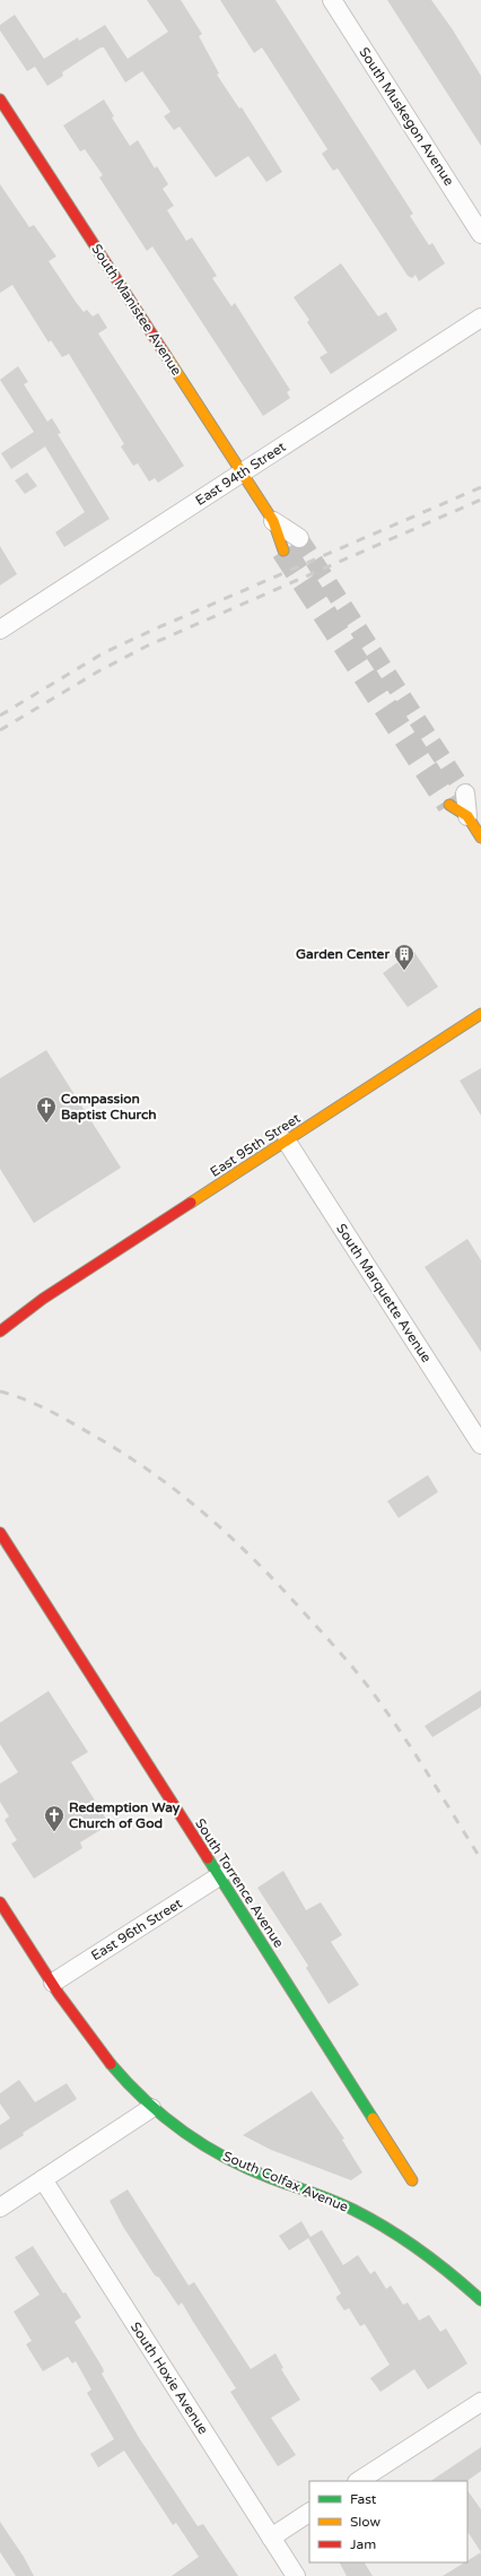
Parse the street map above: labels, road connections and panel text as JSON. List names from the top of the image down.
{
  "streets": {
    "street": [
      "South Muskegon Avenue",
      "South Manistee Avenue",
      "East 94th Street",
      "East 95th Street",
      "South Marquette Avenue",
      "South Torrence Avenue",
      "East 96th Street",
      "South Colfax Avenue",
      "South Hoxie Avenue"
    ]
  },
  "crossings": [
    ["South Manistee Avenue", "East 94th Street"],
    ["East 95th Street", "South Marquette Avenue"],
    ["South Torrence Avenue", "East 96th Street"],
    ["East 96th Street", "South Colfax Avenue"]
  ],
  "places": {
    "building": ["Garden Center"],
    "church": ["Compassion Baptist Church", "Redemption Way Church of God"]
  },
  "legend": ["Fast", "Slow", "Jam"]
}
